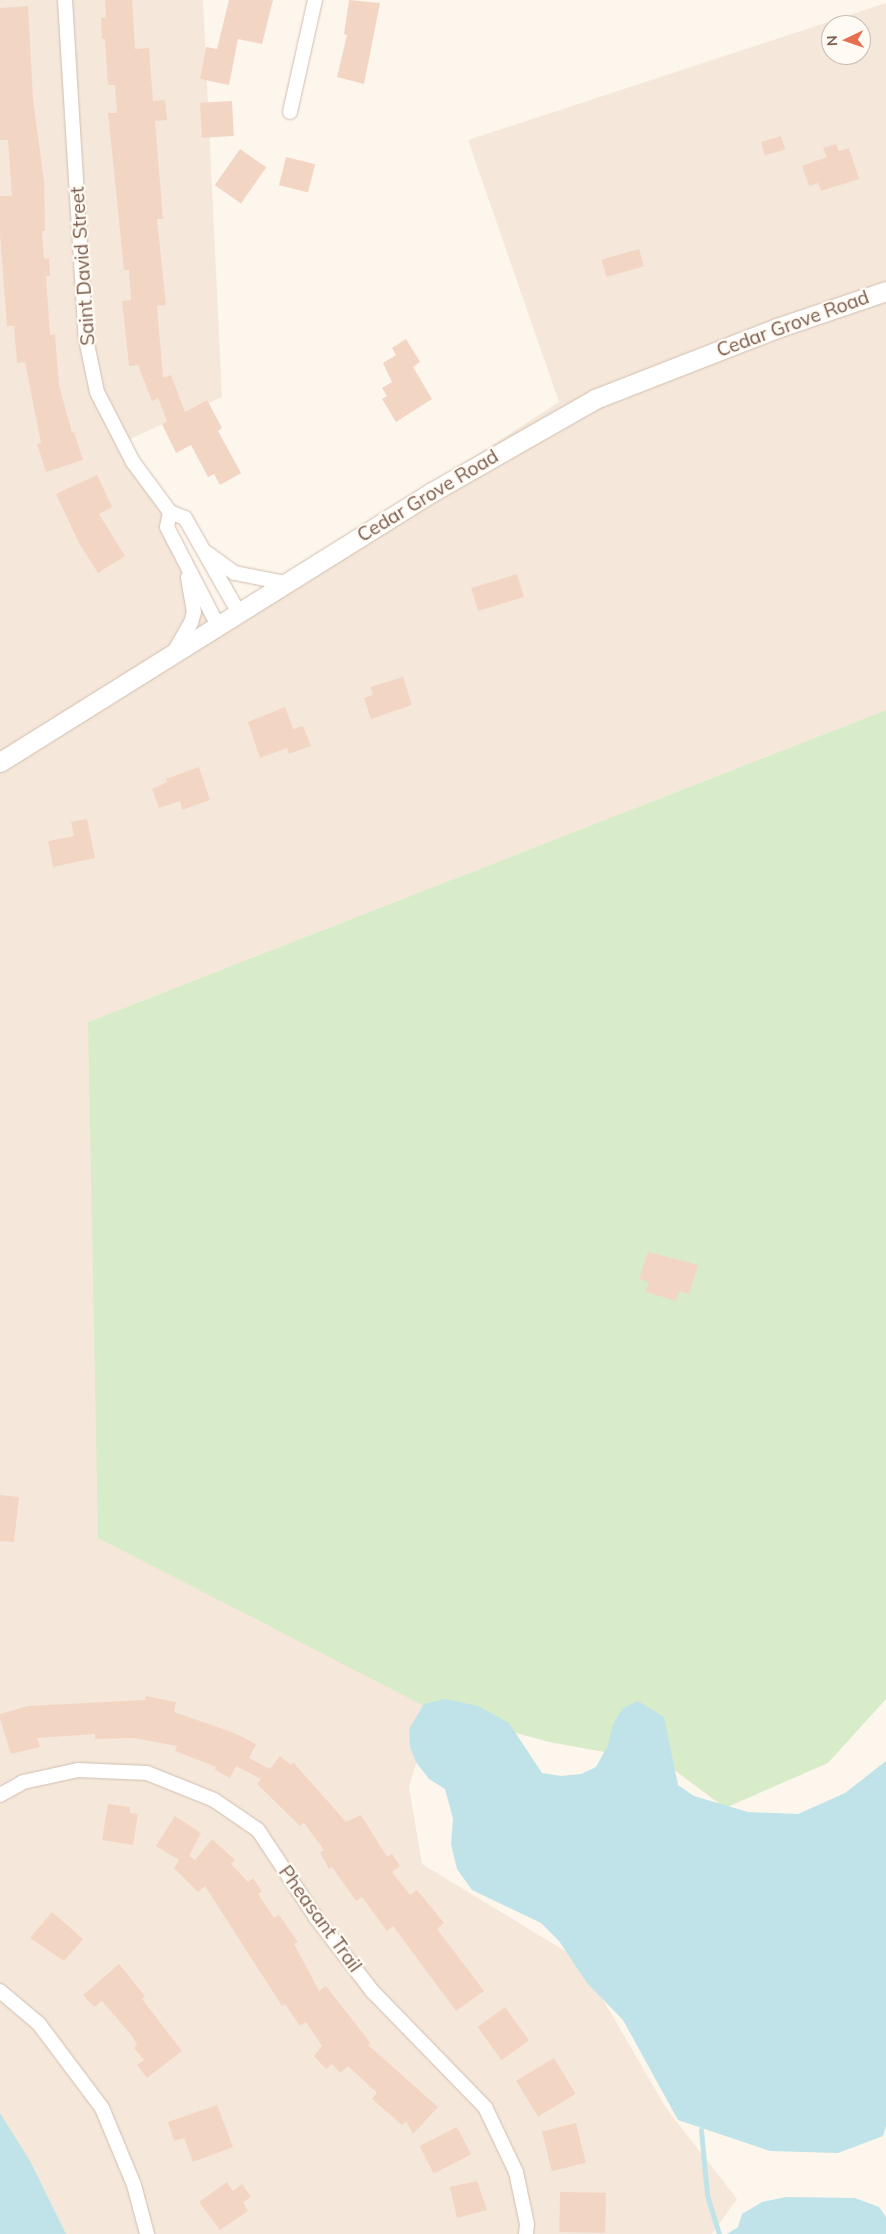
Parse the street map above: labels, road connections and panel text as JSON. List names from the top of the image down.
{
  "streets": {
    "main road": ["Cedar Grove Road"],
    "street": ["Saint David Street", "Pheasant Trail"]
  },
  "crossings": [
    ["Saint David Street", "Cedar Grove Road"]
  ],
  "north": "left"
}
